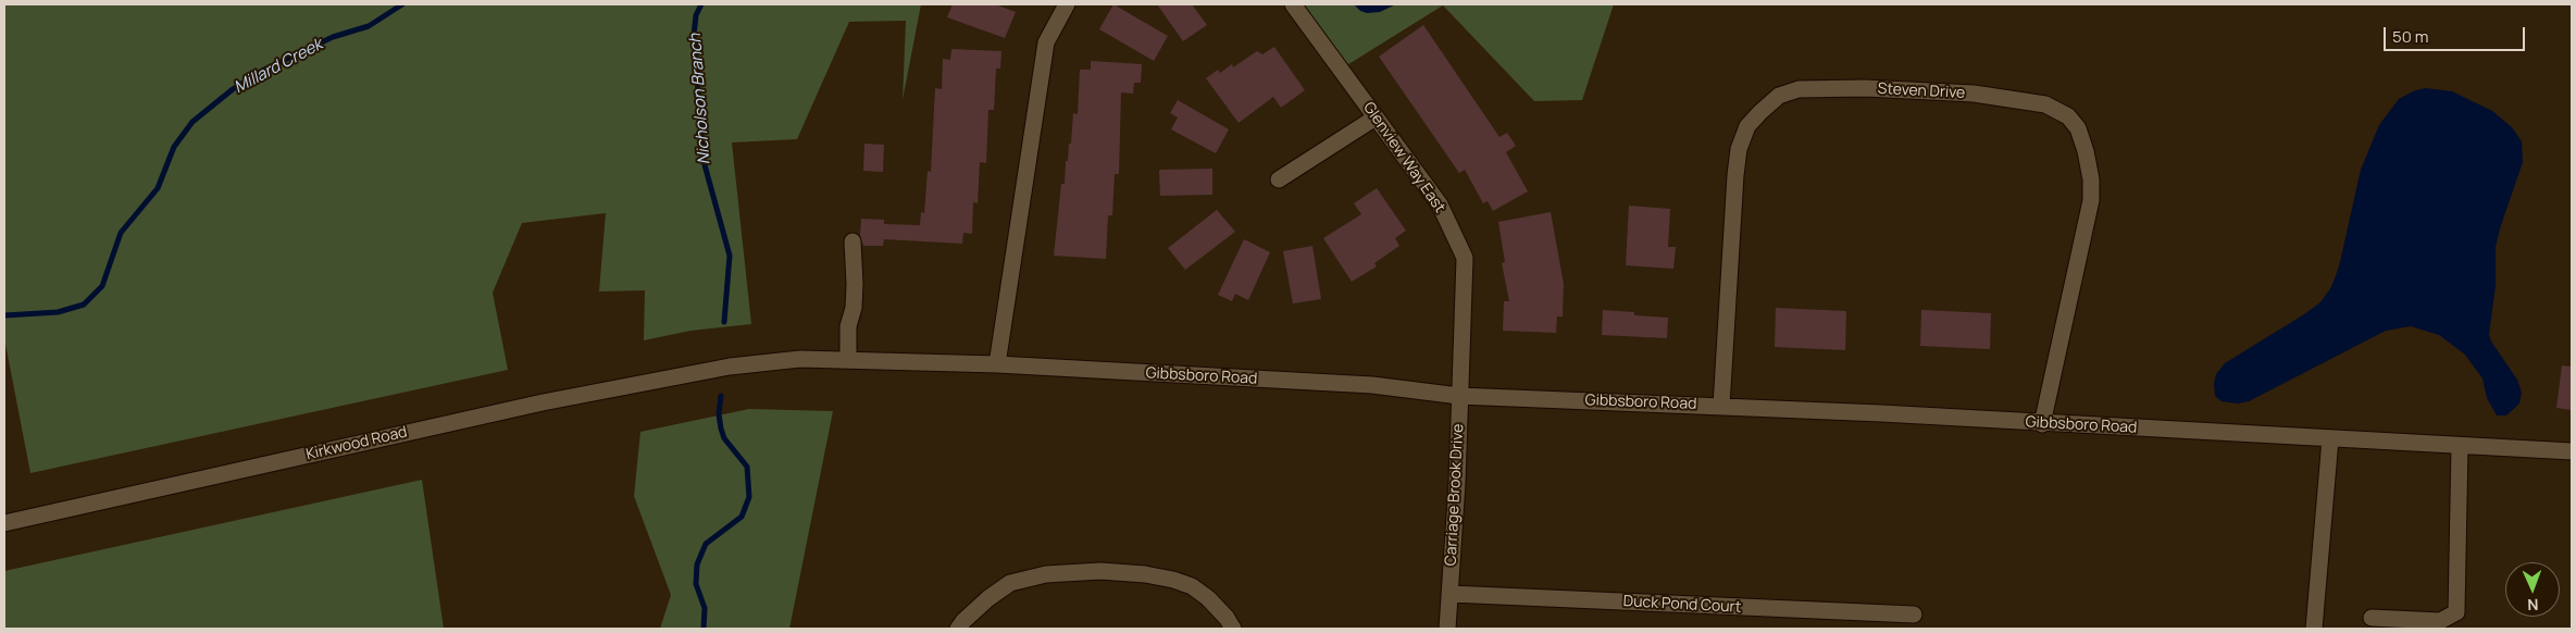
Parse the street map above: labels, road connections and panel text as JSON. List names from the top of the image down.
{
  "streets": {
    "street": [
      "Steven Drive",
      "Glenview Way East",
      "Gibbsboro Road",
      "Kirkwood Road",
      "Carriage Brook Drive",
      "Duck Pond Court"
    ]
  },
  "crossings": [
    ["Steven Drive", "Gibbsboro Road"],
    ["Glenview Way East", "Gibbsboro Road"],
    ["Glenview Way East", "Carriage Brook Drive"],
    ["Gibbsboro Road", "Kirkwood Road"],
    ["Gibbsboro Road", "Carriage Brook Drive"],
    ["Carriage Brook Drive", "Duck Pond Court"]
  ],
  "water": ["Millard Creek", "Nicholson Branch"],
  "scale_bar": "50 m",
  "north": "bottom"
}
